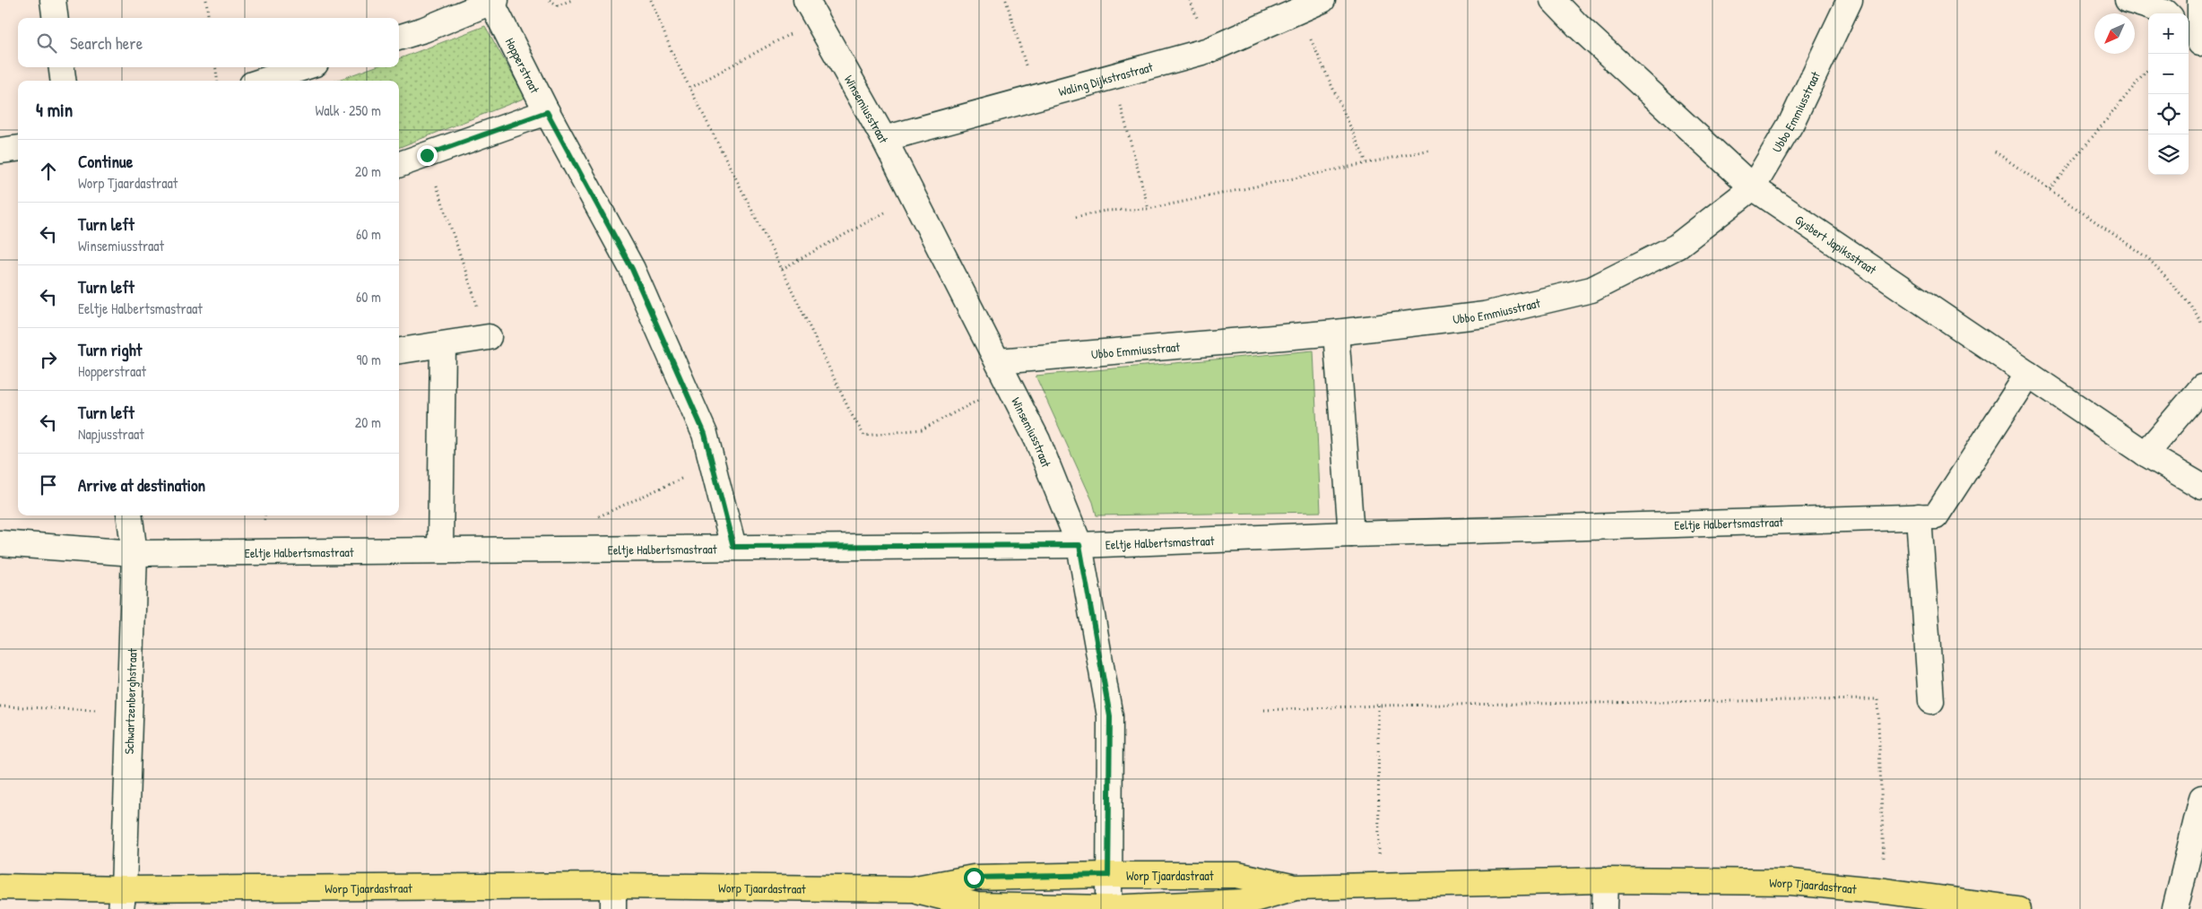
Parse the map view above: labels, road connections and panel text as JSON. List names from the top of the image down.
{
  "streets": {
    "main road": ["Worp Tjaardastraat"],
    "street": [
      "Hopperstraat",
      "Waling Dijkstrastraat",
      "Winsemiusstraat",
      "Ubbo Emmiusstraat",
      "Gysbert Japiksstraat",
      "Eeltje Halbertsmastraat",
      "Schwartzenberghstraat"
    ]
  },
  "crossings": [
    ["Hopperstraat", "Eeltje Halbertsmastraat"],
    ["Waling Dijkstrastraat", "Winsemiusstraat"],
    ["Winsemiusstraat", "Ubbo Emmiusstraat"],
    ["Winsemiusstraat", "Eeltje Halbertsmastraat"],
    ["Winsemiusstraat", "Worp Tjaardastraat"],
    ["Ubbo Emmiusstraat", "Gysbert Japiksstraat"],
    ["Gysbert Japiksstraat", "Eeltje Halbertsmastraat"],
    ["Eeltje Halbertsmastraat", "Schwartzenberghstraat"],
    ["Schwartzenberghstraat", "Worp Tjaardastraat"]
  ],
  "north": "bottom left",
  "page": {
    "map_buttons": ["+", "−"],
    "search": "Search here",
    "heading": ["4 min", "Walk · 250 m"],
    "list": [
      ["Continue", "Worp Tjaardastraat", "20 m"],
      ["Turn left", "Winsemiusstraat", "60 m"],
      ["Turn left", "Eeltje Halbertsmastraat", "60 m"],
      ["Turn right", "Hopperstraat", "90 m"],
      ["Turn left", "Napjusstraat", "20 m"],
      "Arrive at destination"
    ]
  }
}
